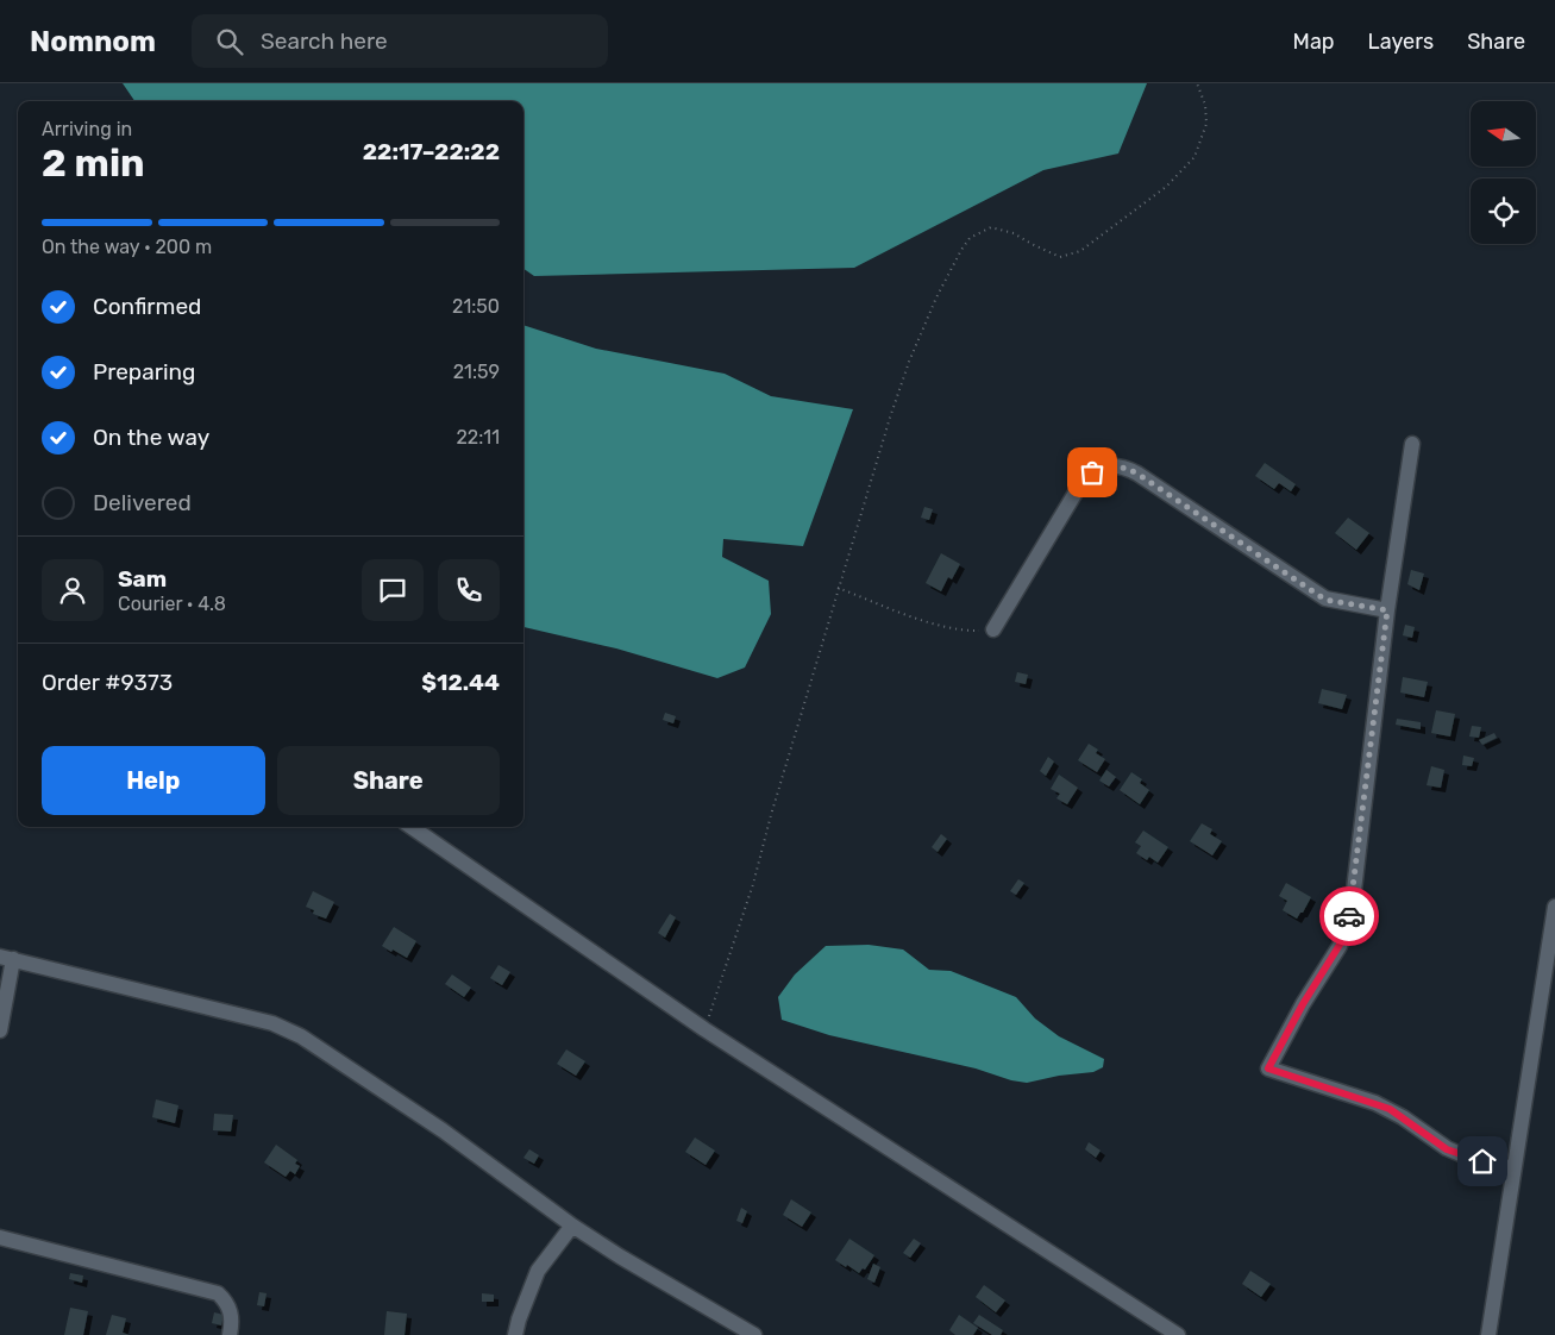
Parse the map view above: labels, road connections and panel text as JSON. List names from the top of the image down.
{
  "north": "left",
  "page": {
    "header": "Nomnom",
    "search": "Search here",
    "nav": ["Map", "Layers", "Share"],
    "heading": ["2 min", "Arriving in", "22:17–22:22"],
    "panel": [
      "Sam",
      "Courier · 4.8",
      "Order #9373",
      "$12.44"
    ],
    "bar": "On the way · 200 m",
    "list": [
      ["Confirmed", "21:50"],
      ["Preparing", "21:59"],
      ["On the way", "22:11"],
      "Delivered"
    ],
    "buttons": ["Help", "Share"]
  }
}
